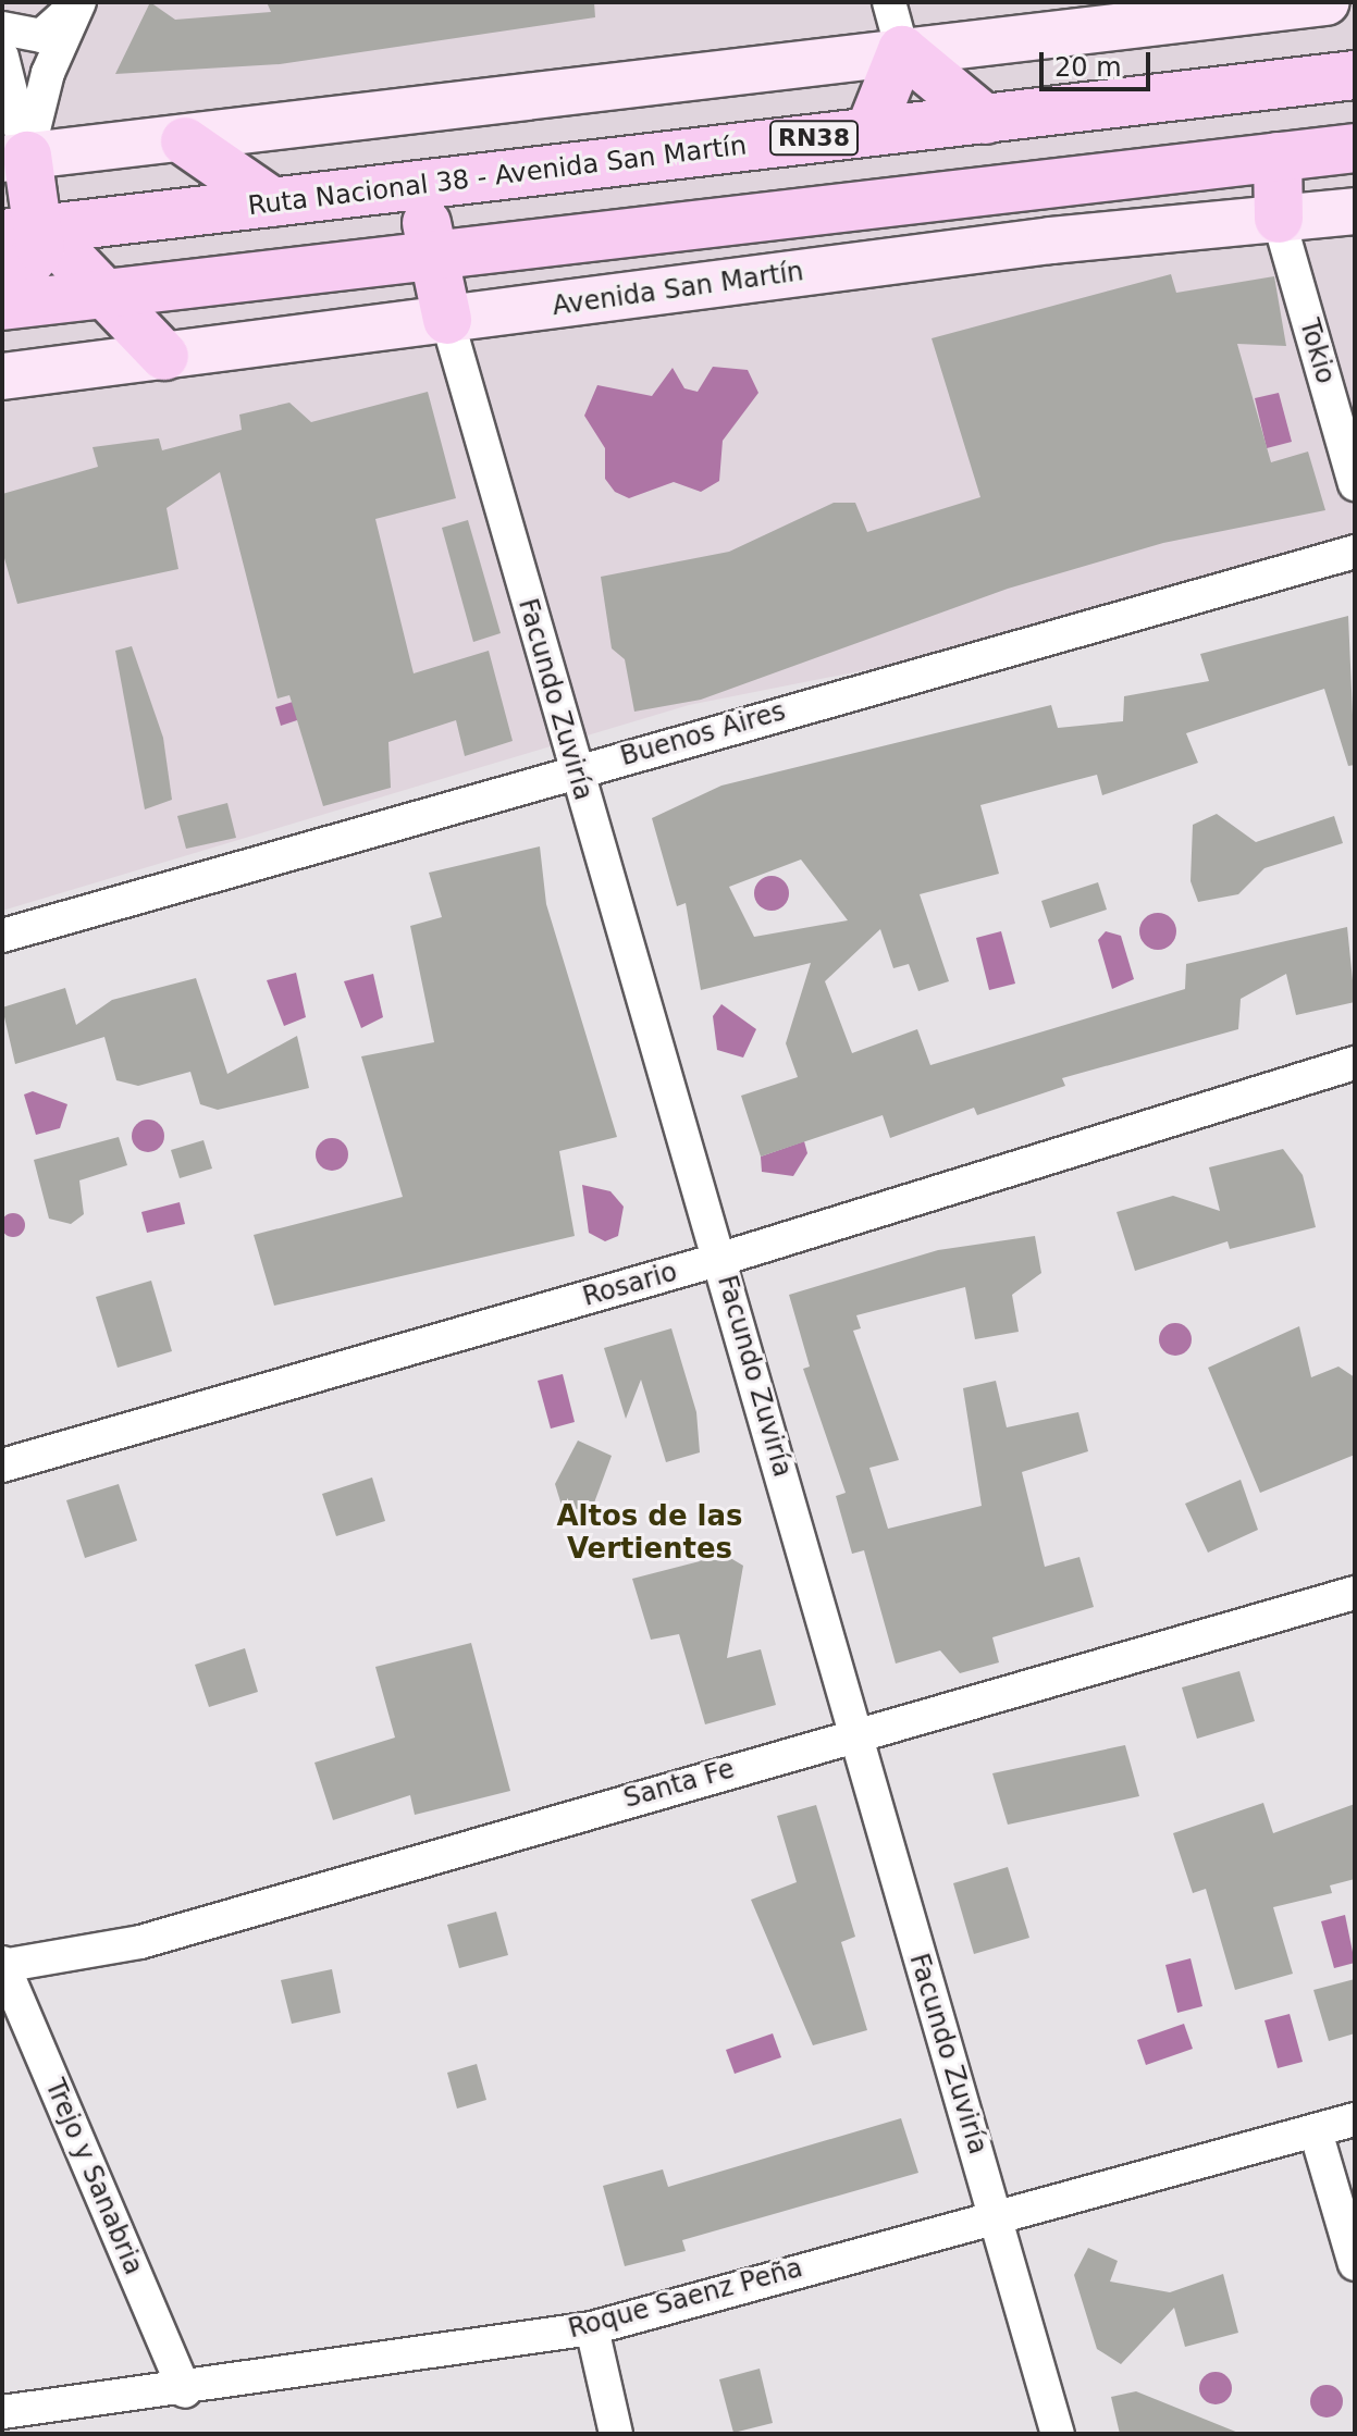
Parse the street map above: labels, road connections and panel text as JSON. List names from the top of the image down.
{
  "streets": {
    "main road": ["RN38", "Ruta Nacional 38 - Avenida San Martín", "Avenida San Martín"],
    "street": [
      "Tokio",
      "Facundo Zuviría",
      "Buenos Aires",
      "Rosario",
      "Santa Fe",
      "Trejo y Sanabria",
      "Roque Saenz Peña"
    ]
  },
  "crossings": [
    ["Avenida San Martín", "Tokio"],
    ["Avenida San Martín", "Facundo Zuviría"],
    ["Facundo Zuviría", "Buenos Aires"],
    ["Facundo Zuviría", "Rosario"],
    ["Facundo Zuviría", "Santa Fe"],
    ["Facundo Zuviría", "Roque Saenz Peña"],
    ["Santa Fe", "Trejo y Sanabria"],
    ["Trejo y Sanabria", "Roque Saenz Peña"]
  ],
  "districts": ["Altos de las Vertientes"],
  "scale_bar": "20 m"
}
